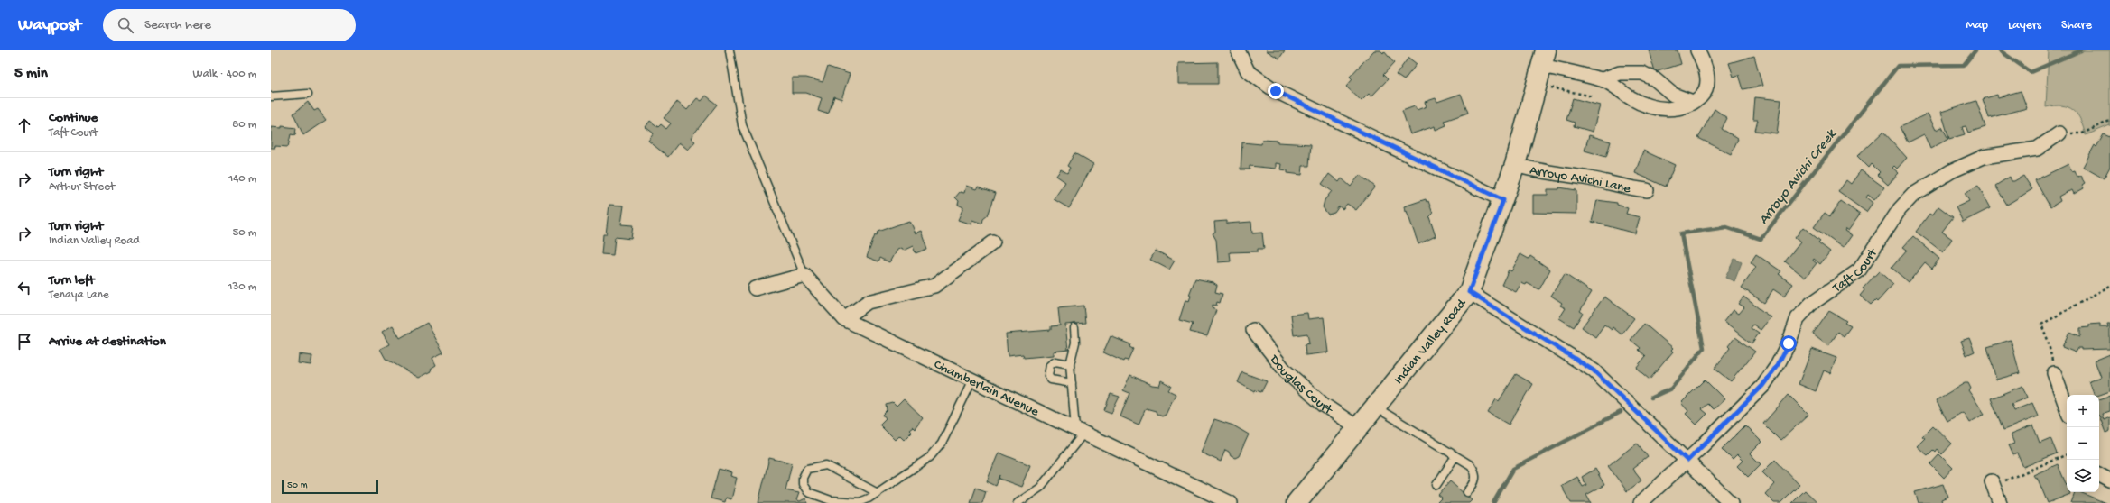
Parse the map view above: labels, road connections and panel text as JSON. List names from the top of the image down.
{
  "streets": {
    "street": [
      "Arroyo Avichi Lane",
      "Taft Court",
      "Indian Valley Road",
      "Douglas Court",
      "Chamberlain Avenue"
    ]
  },
  "crossings": [
    ["Arroyo Avichi Lane", "Indian Valley Road"],
    ["Indian Valley Road", "Douglas Court"]
  ],
  "water": ["Arroyo Avichi Creek"],
  "scale_bar": "50 m",
  "page": {
    "header": "Waypost",
    "search": "Search here",
    "nav": ["Map", "Layers", "Share"],
    "heading": ["5 min", "Walk · 400 m"],
    "list": [
      ["Continue", "Taft Court", "80 m"],
      ["Turn right", "Arthur Street", "140 m"],
      ["Turn right", "Indian Valley Road", "50 m"],
      ["Turn left", "Tenaya Lane", "130 m"],
      "Arrive at destination"
    ],
    "map_buttons": ["+", "−"],
    "scale": "50 m"
  }
}
